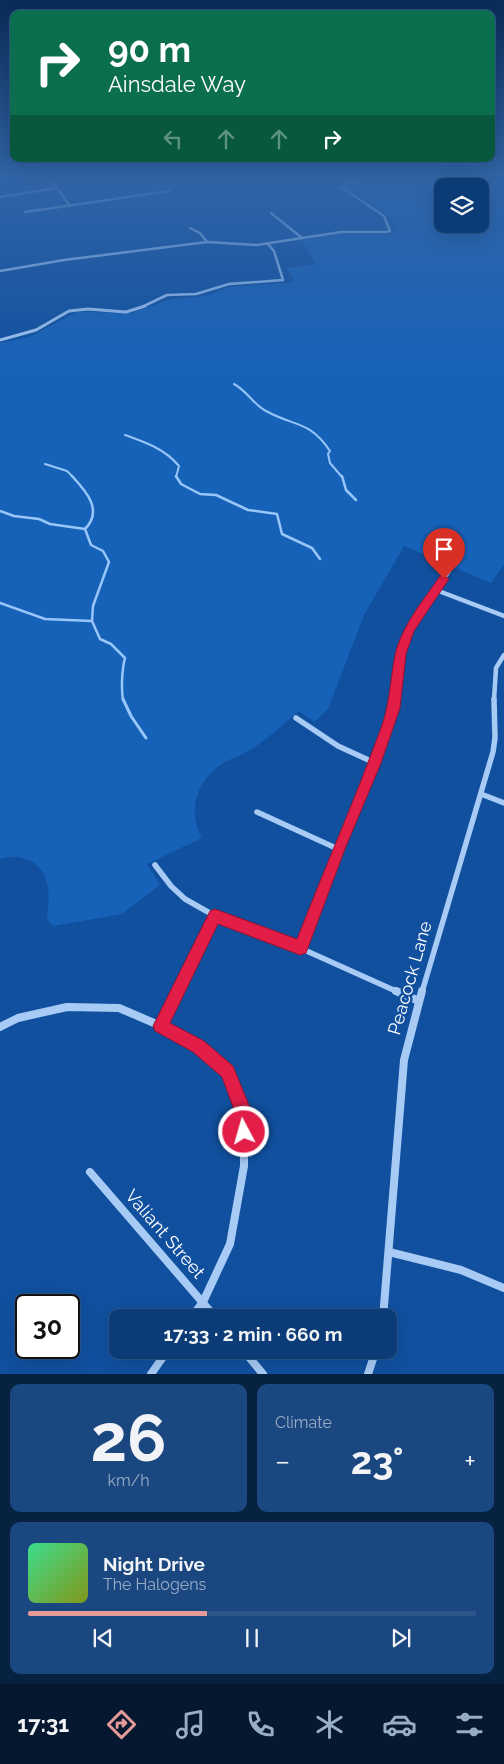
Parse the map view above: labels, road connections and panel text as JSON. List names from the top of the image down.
{
  "streets": {
    "street": ["Peacock Lane", "Valiant Street"]
  },
  "page": {
    "turn": ["90 m", "Ainsdale Way"],
    "limit": "30",
    "trip": "17:33 · 2 min · 660 m",
    "tile": [
      ["26", "km/h"],
      "Climate"
    ],
    "heat": ["−", "23°", "+"],
    "song": ["Night Drive", "The Halogens"],
    "tabs": "17:31"
  }
}
